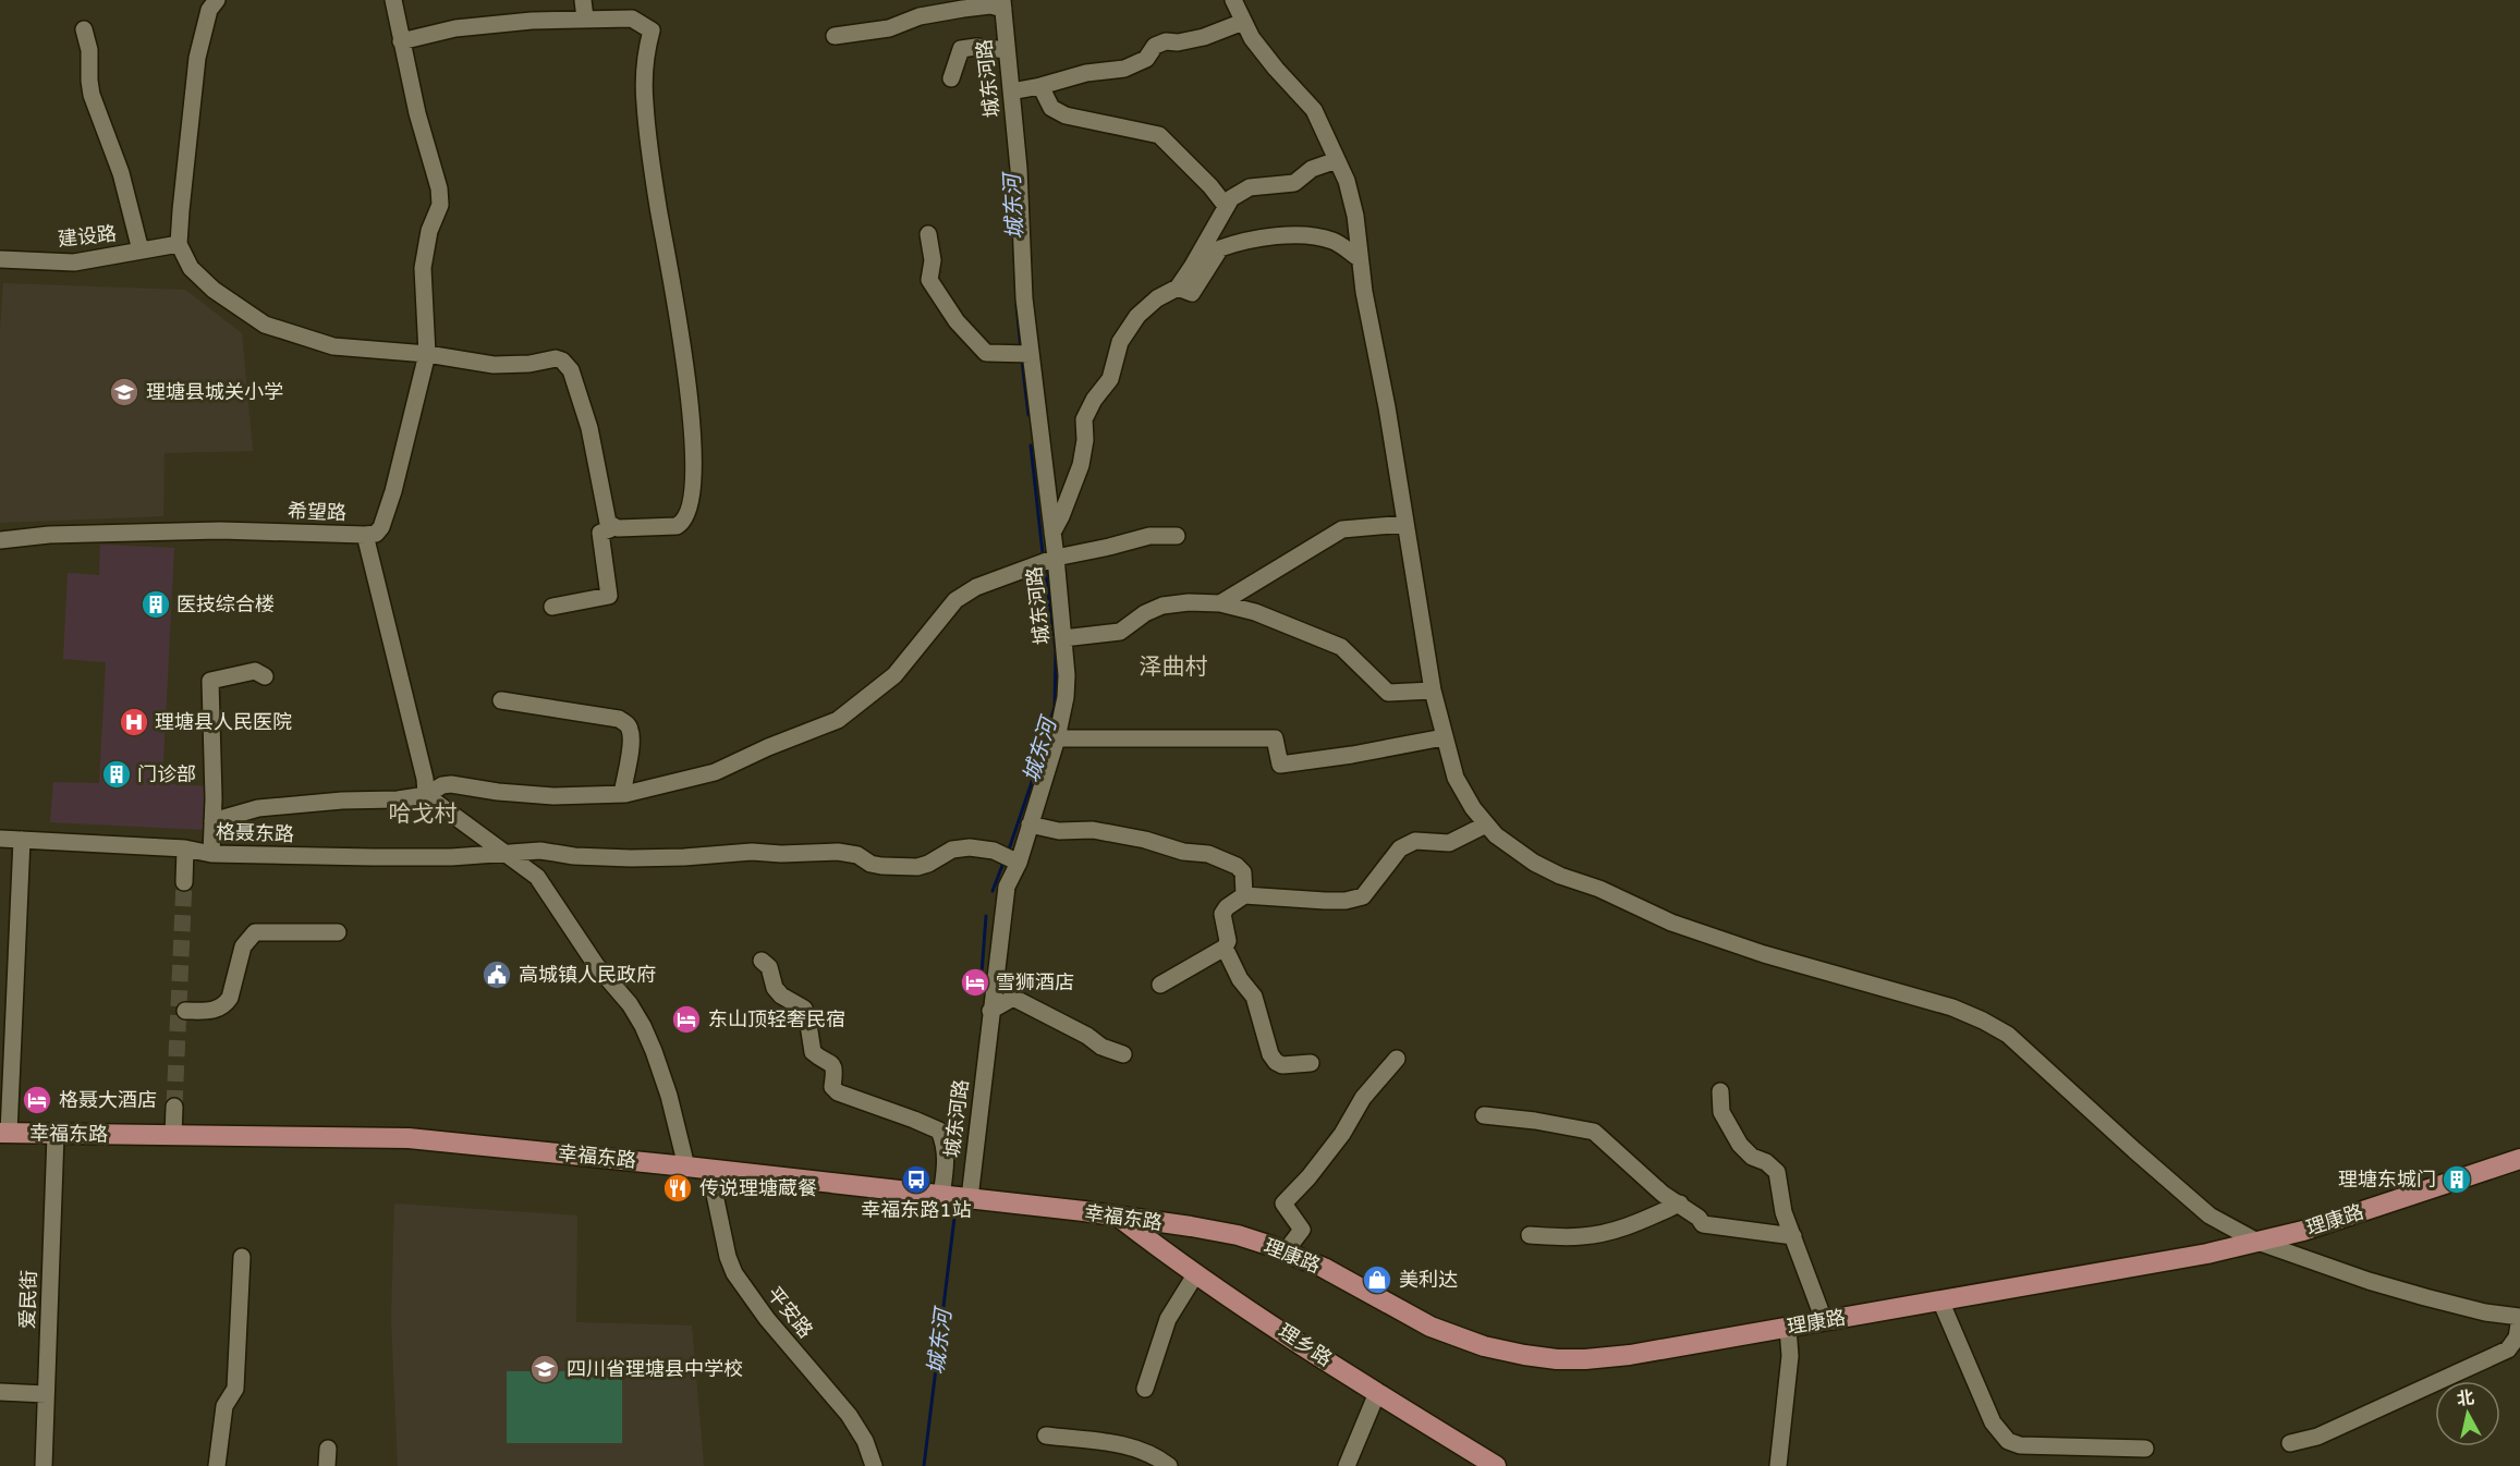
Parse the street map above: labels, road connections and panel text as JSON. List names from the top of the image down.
{
  "streets": {
    "main road": ["幸福东路", "理康路", "理乡路"],
    "street": [
      "城东河路",
      "建设路",
      "希望路",
      "格聂东路",
      "爱民街",
      "平安路"
    ]
  },
  "crossings": [
    ["城东河路", "格聂东路"],
    ["城东河路", "幸福东路"],
    ["幸福东路", "理康路"],
    ["幸福东路", "爱民街"],
    ["幸福东路", "平安路"],
    ["幸福东路", "理乡路"]
  ],
  "districts": ["泽曲村", "哈戈村"],
  "water": ["城东河"],
  "places": {
    "school or university": ["理塘县城关小学", "四川省理塘县中学校"],
    "building": ["医技综合楼", "门诊部", "理塘东城门"],
    "hospital": ["理塘县人民医院"],
    "public building": ["高城镇人民政府"],
    "hotel": ["雪狮酒店", "东山顶轻奢民宿", "格聂大酒店"],
    "bus stop": ["幸福东路1站"],
    "restaurant": ["传说理塘蔵餐"],
    "shop": ["美利达"]
  },
  "north": "top"
}
